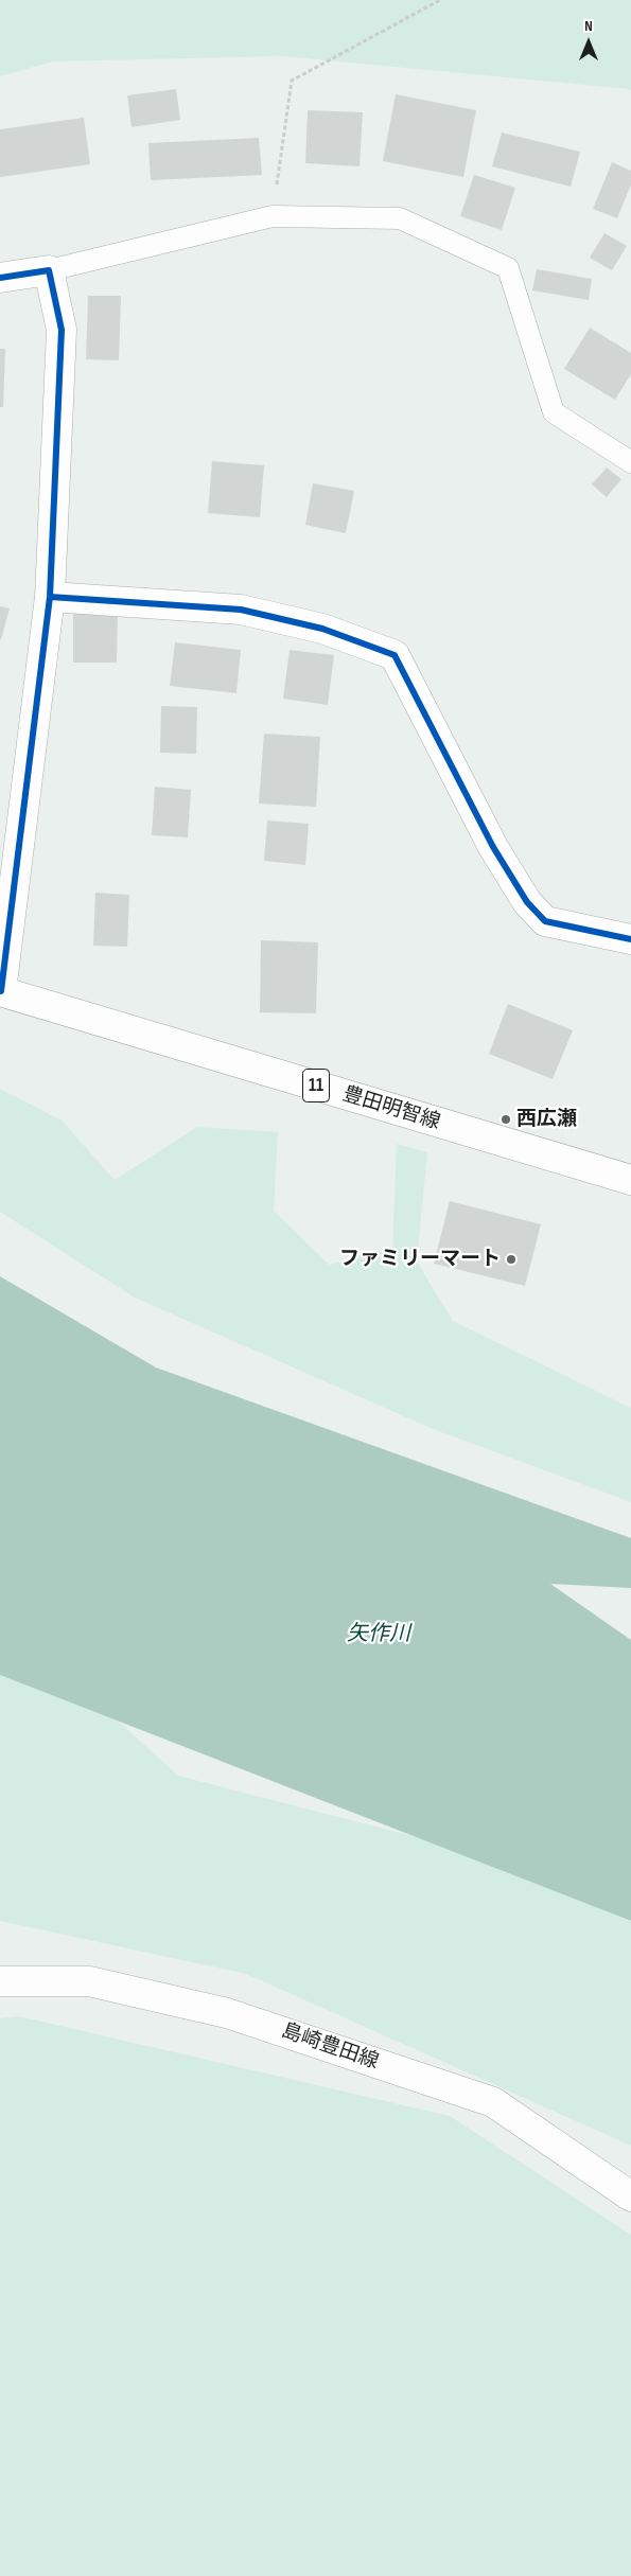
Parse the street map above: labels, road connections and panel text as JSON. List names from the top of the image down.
{
  "streets": {
    "street": ["11", "豊田明智線", "島崎豊田線"]
  },
  "water": ["矢作川"],
  "places": ["西広瀬", "ファミリーマート"],
  "north": "top"
}
